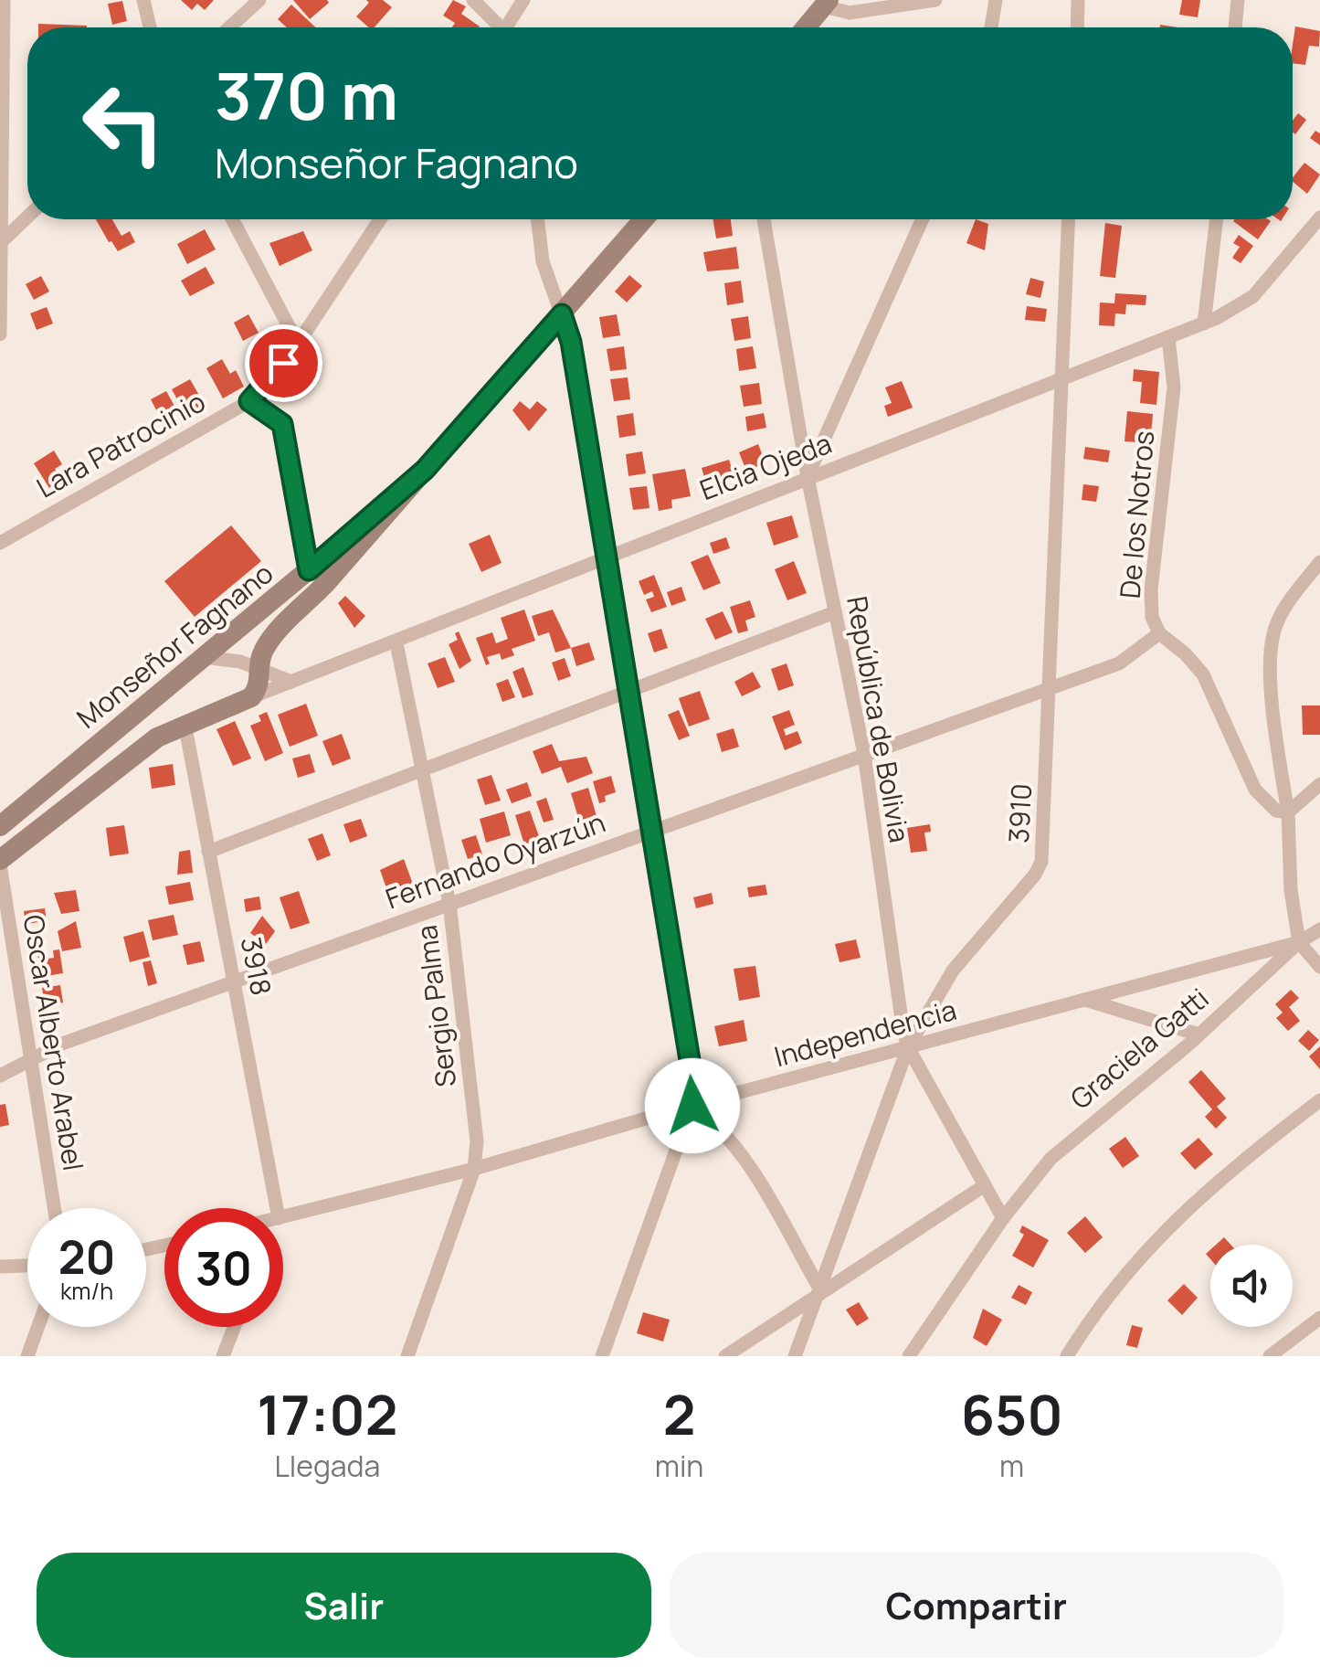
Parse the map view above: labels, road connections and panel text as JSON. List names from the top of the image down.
{
  "streets": {
    "street": [
      "Lara Patrocinio",
      "Elcia Ojeda",
      "De los Notros",
      "Monseñor Fagnano",
      "República de Bolivia",
      "3910",
      "Fernando Oyarzún",
      "3918",
      "Sergio Palma",
      "Independencia",
      "Oscar Alberto Arabel",
      "Graciela Gatti"
    ]
  },
  "crossings": [
    ["Elcia Ojeda", "De los Notros"],
    ["Elcia Ojeda", "Monseñor Fagnano"],
    ["Elcia Ojeda", "República de Bolivia"],
    ["Elcia Ojeda", "3910"],
    ["Elcia Ojeda", "Sergio Palma"],
    ["De los Notros", "Fernando Oyarzún"],
    ["Monseñor Fagnano", "3918"],
    ["Monseñor Fagnano", "Oscar Alberto Arabel"],
    ["República de Bolivia", "3910"],
    ["República de Bolivia", "Fernando Oyarzún"],
    ["República de Bolivia", "Independencia"],
    ["República de Bolivia", "Graciela Gatti"],
    ["3910", "Fernando Oyarzún"],
    ["3910", "Independencia"],
    ["Fernando Oyarzún", "3918"],
    ["Fernando Oyarzún", "Sergio Palma"],
    ["Fernando Oyarzún", "Oscar Alberto Arabel"],
    ["Sergio Palma", "Independencia"],
    ["Independencia", "Graciela Gatti"]
  ],
  "page": {
    "turn": ["370 m", "Monseñor Fagnano"],
    "speed": "20 km/h",
    "limit": "30",
    "eta": [
      "17:02",
      "Llegada",
      "2",
      "min",
      "650",
      "m"
    ],
    "buttons": ["Salir", "Compartir"]
  }
}
